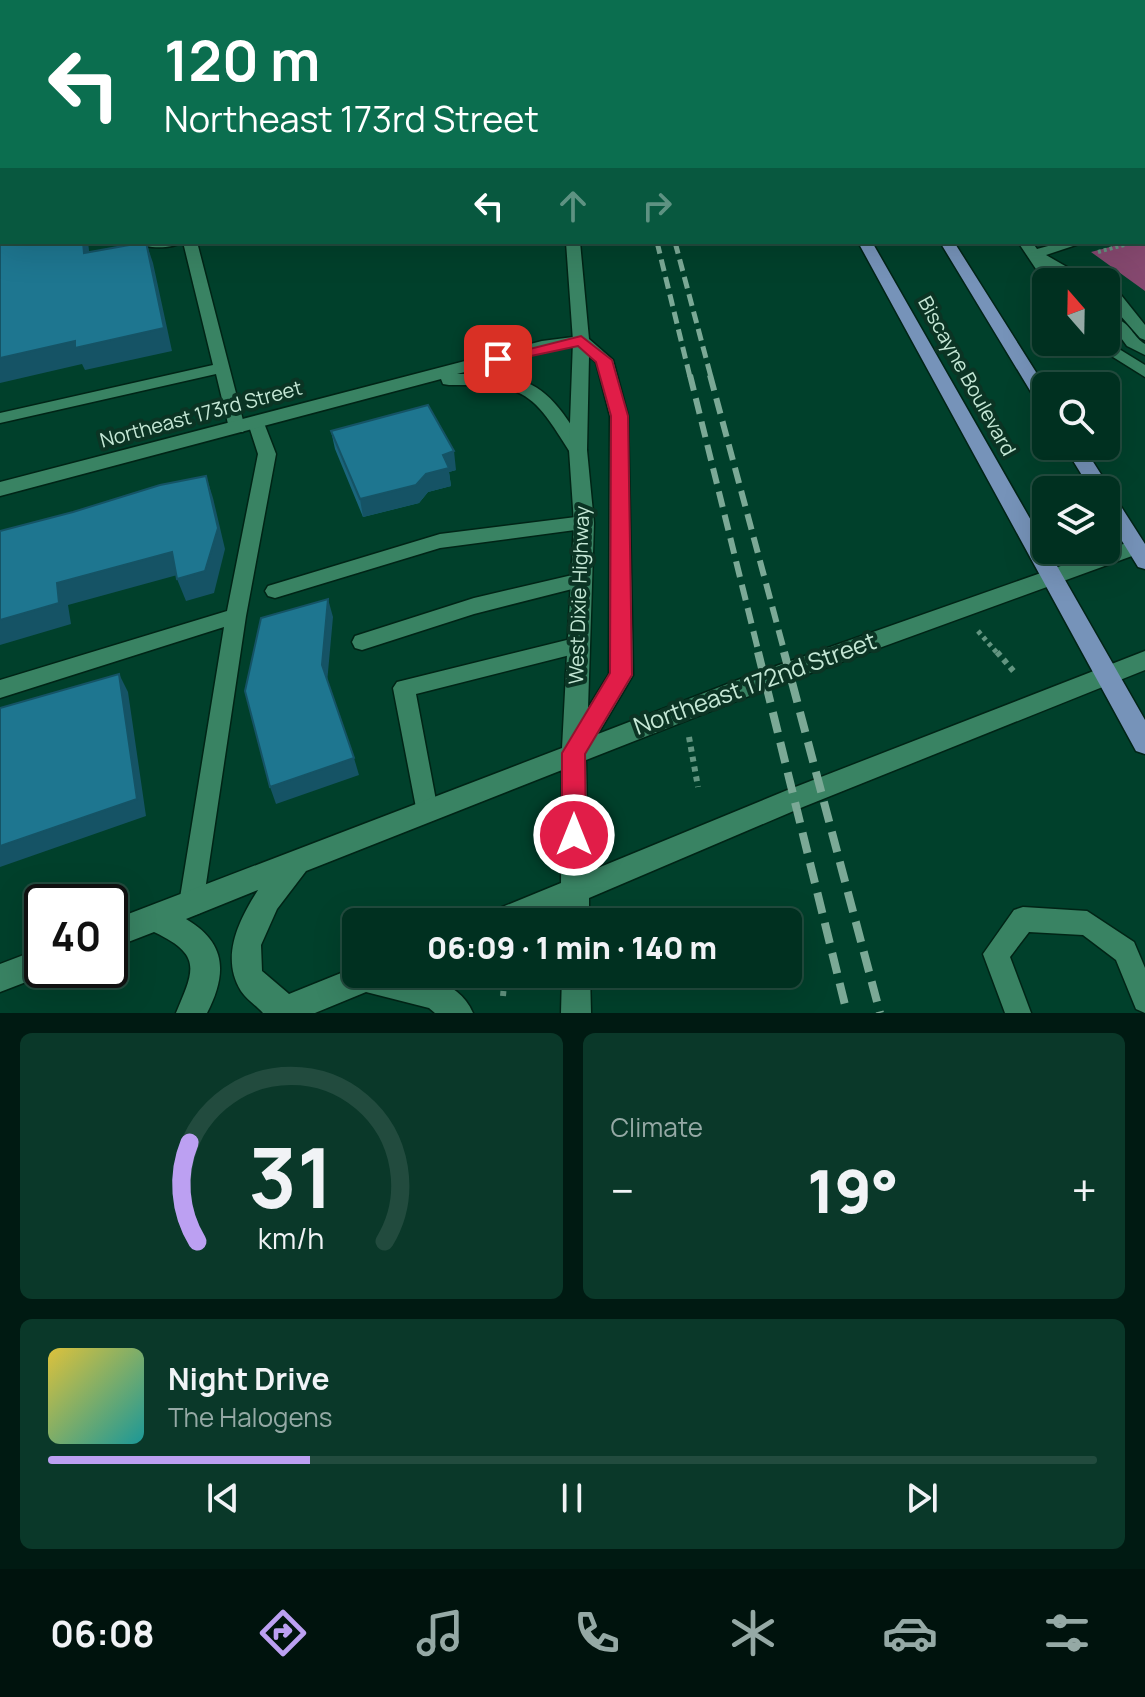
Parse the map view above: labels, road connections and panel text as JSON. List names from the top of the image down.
{
  "streets": {
    "main road": ["Biscayne Boulevard"],
    "street": ["Northeast 173rd Street", "West Dixie Highway", "Northeast 172nd Street"]
  },
  "crossings": [
    ["Biscayne Boulevard", "Northeast 172nd Street"],
    ["Northeast 173rd Street", "West Dixie Highway"],
    ["West Dixie Highway", "Northeast 172nd Street"]
  ],
  "north": "top",
  "page": {
    "turn": ["120 m", "Northeast 173rd Street"],
    "limit": "40",
    "trip": "06:09 · 1 min · 140 m",
    "tile": "Climate",
    "heat": ["−", "19°", "+"],
    "song": ["Night Drive", "The Halogens"],
    "tabs": "06:08",
    "gauge": ["31", "km/h"]
  }
}
